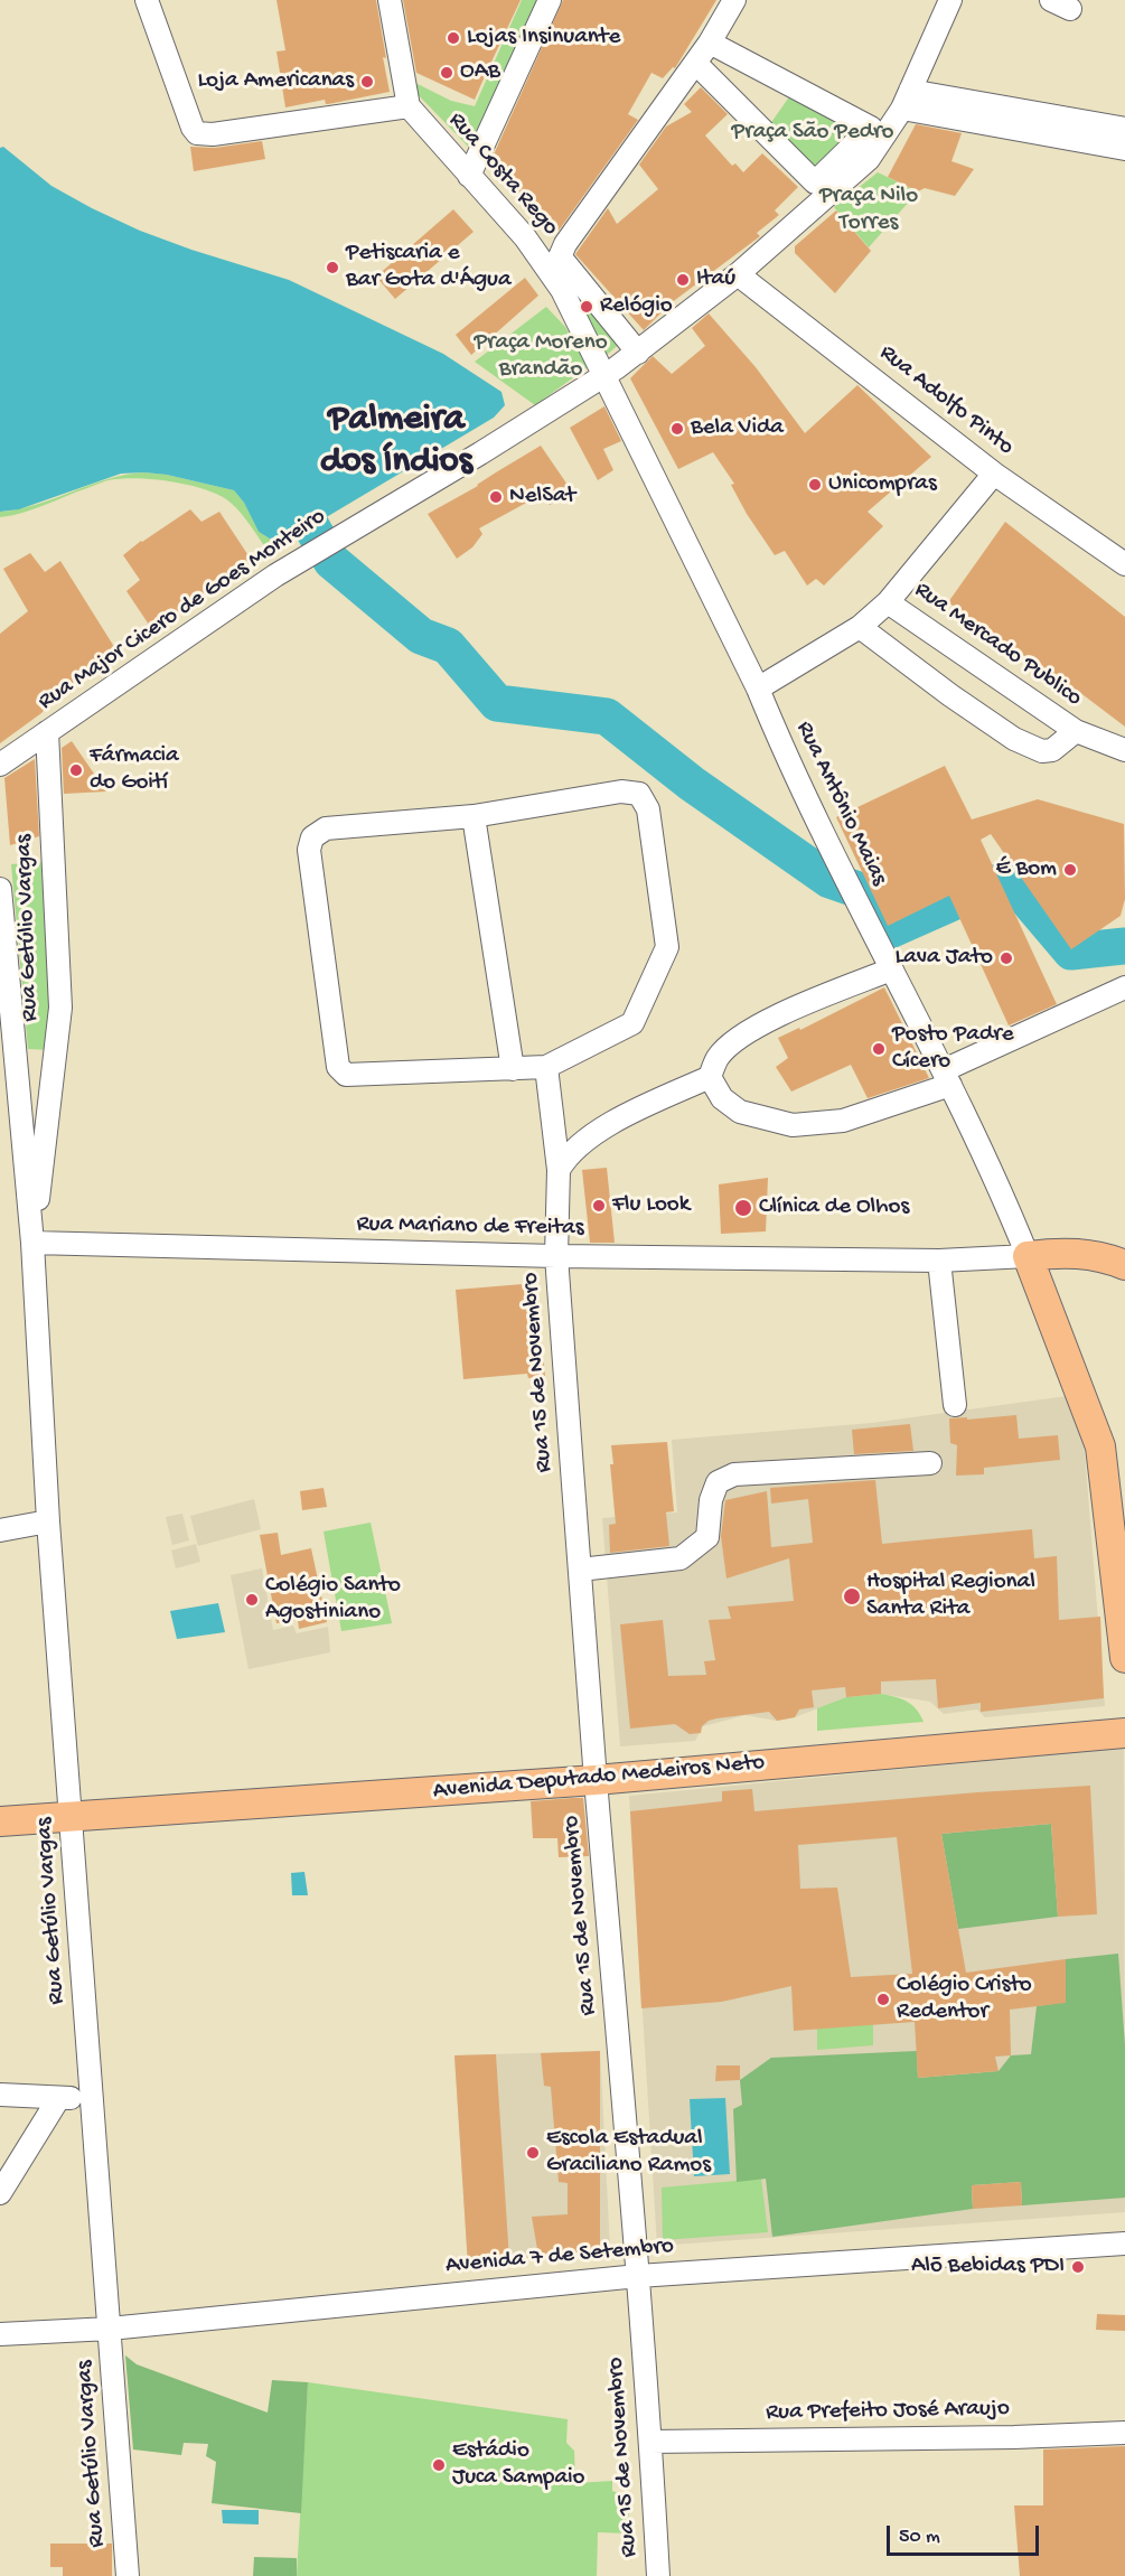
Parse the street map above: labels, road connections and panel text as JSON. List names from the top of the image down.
{
  "streets": {
    "main road": ["Avenida Deputado Medeiros Neto"],
    "street": [
      "Rua Costa Rego",
      "Rua Adolfo Pinto",
      "Rua Major Cicero de Goes Monteiro",
      "Rua Mercado Publico",
      "Rua Antônio Maias",
      "Rua Getúlio Vargas",
      "Rua Mariano de Freitas",
      "Rua 15 de Novembro",
      "Avenida 7 de Setembro",
      "Rua Prefeito José Araujo"
    ]
  },
  "crossings": [
    ["Rua Costa Rego", "Rua Major Cicero de Goes Monteiro"],
    ["Rua Costa Rego", "Rua Antônio Maias"],
    ["Rua Adolfo Pinto", "Rua Major Cicero de Goes Monteiro"],
    ["Rua Major Cicero de Goes Monteiro", "Rua Antônio Maias"],
    ["Rua Major Cicero de Goes Monteiro", "Rua Getúlio Vargas"],
    ["Rua Antônio Maias", "Rua Mariano de Freitas"],
    ["Rua Getúlio Vargas", "Rua Mariano de Freitas"],
    ["Rua Getúlio Vargas", "Avenida Deputado Medeiros Neto"],
    ["Rua Getúlio Vargas", "Avenida 7 de Setembro"],
    ["Rua Mariano de Freitas", "Rua 15 de Novembro"],
    ["Rua 15 de Novembro", "Avenida Deputado Medeiros Neto"],
    ["Rua 15 de Novembro", "Avenida 7 de Setembro"],
    ["Rua 15 de Novembro", "Rua Prefeito José Araujo"]
  ],
  "districts": ["Palmeira dos Índios"],
  "parks": ["Praça São Pedro", "Praça Nilo Torres", "Praça Moreno Brandão"],
  "places": [
    "Lojas Insinuante",
    "OAB",
    "Loja Americanas",
    "Petiscaria e Bar Gota d'Água",
    "Itaú",
    "Relógio",
    "Bela Vida",
    "Unicompras",
    "NelSat",
    "Fármacia do Goití",
    "É Bom",
    "Lava Jato",
    "Posto Padre Cícero",
    "Flu Look",
    "Clínica de Olhos",
    "Hospital Regional Santa Rita",
    "Colégio Santo Agostiniano",
    "Colégio Cristo Redentor",
    "Escola Estadual Graciliano Ramos",
    "Alõ Bebidas PDI",
    "Estádio Juca Sampaio"
  ],
  "scale_bar": "50 m"
}
